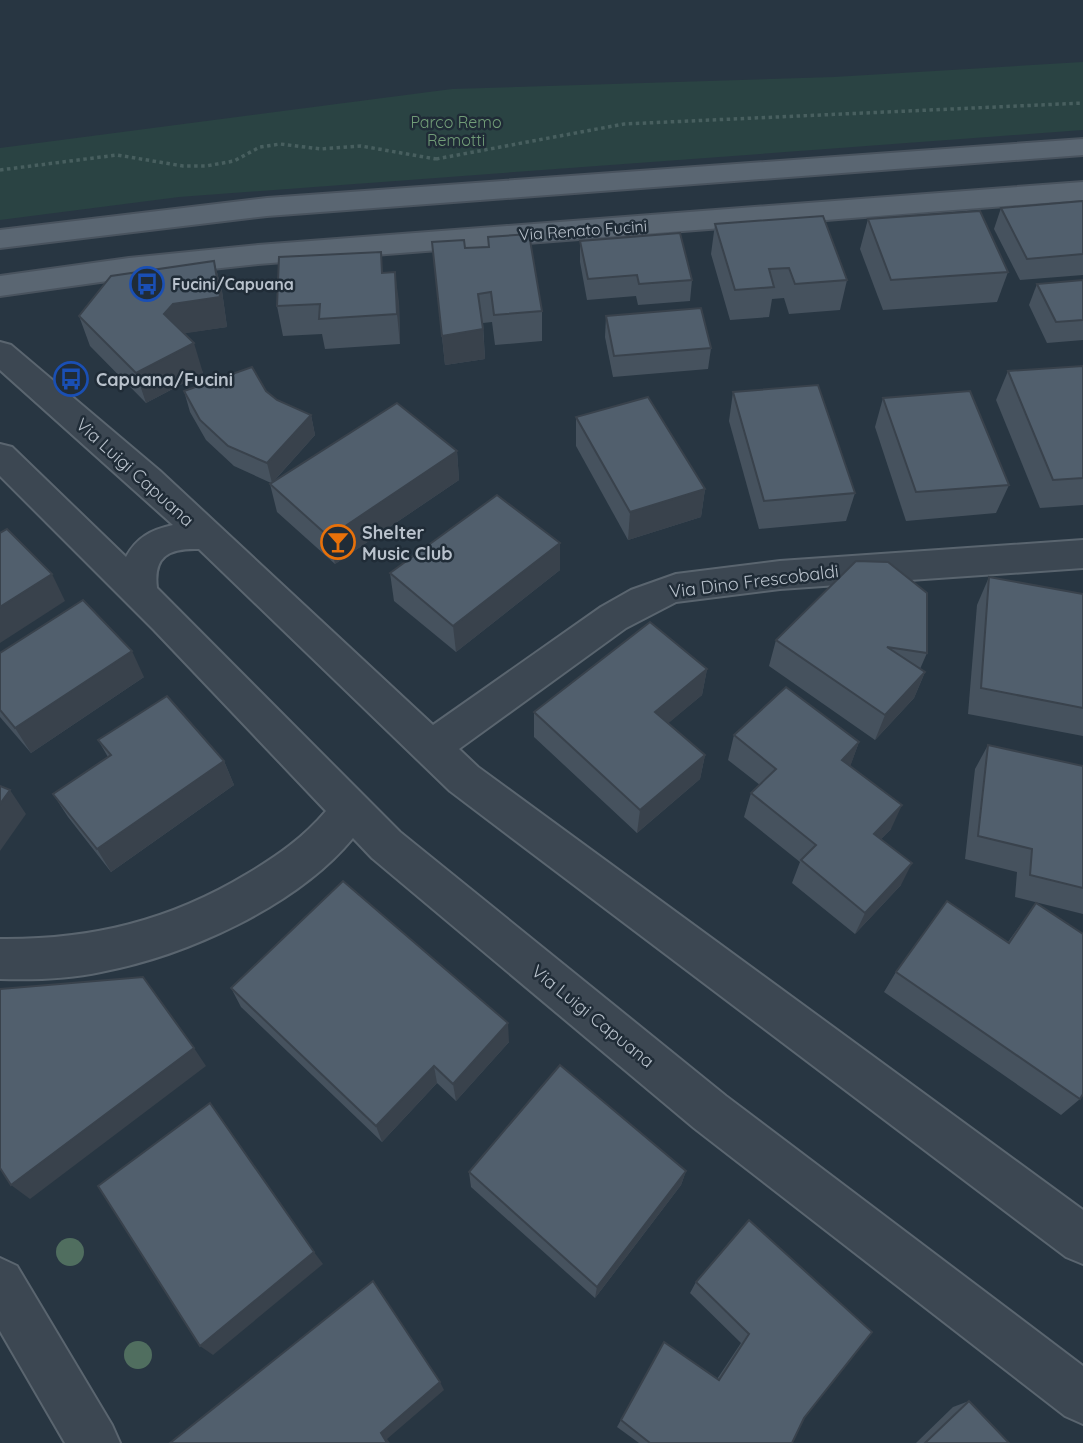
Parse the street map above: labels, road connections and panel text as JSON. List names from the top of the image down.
{
  "streets": {
    "main road": ["Via Renato Fucini"],
    "street": ["Via Luigi Capuana", "Via Dino Frescobaldi"]
  },
  "crossings": [
    ["Via Luigi Capuana", "Via Dino Frescobaldi"]
  ],
  "parks": ["Parco Remo Remotti"],
  "places": {
    "bus stop": ["Fucini/Capuana", "Capuana/Fucini"],
    "bar": ["Shelter Music Club"]
  }
}
